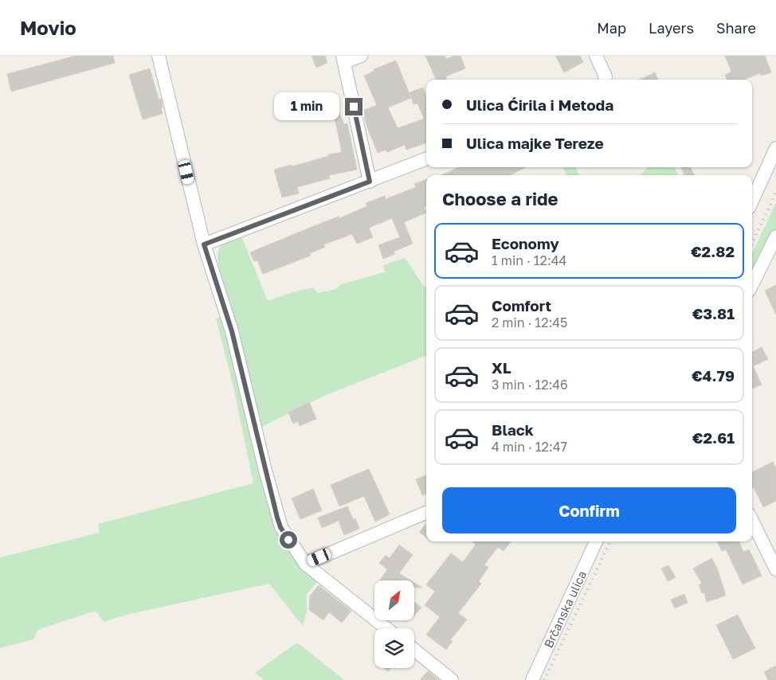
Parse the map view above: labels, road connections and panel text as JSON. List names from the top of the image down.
{
  "streets": {
    "street": ["Brčanska ulica"]
  },
  "north": "top right",
  "page": {
    "header": "Movio",
    "nav": ["Map", "Layers", "Share"],
    "banner": ["Ulica Ćirila i Metoda", "Ulica majke Tereze"],
    "bubble": "1 min",
    "heading": "Choose a ride",
    "list": [
      {
        "name": "Economy",
        "note": "1 min · 12:44",
        "value": "€2.82"
      },
      {
        "name": "Comfort",
        "note": "2 min · 12:45",
        "value": "€3.81"
      },
      {
        "name": "XL",
        "note": "3 min · 12:46",
        "value": "€4.79"
      },
      {
        "name": "Black",
        "note": "4 min · 12:47",
        "value": "€2.61"
      }
    ],
    "buttons": "Confirm"
  }
}
